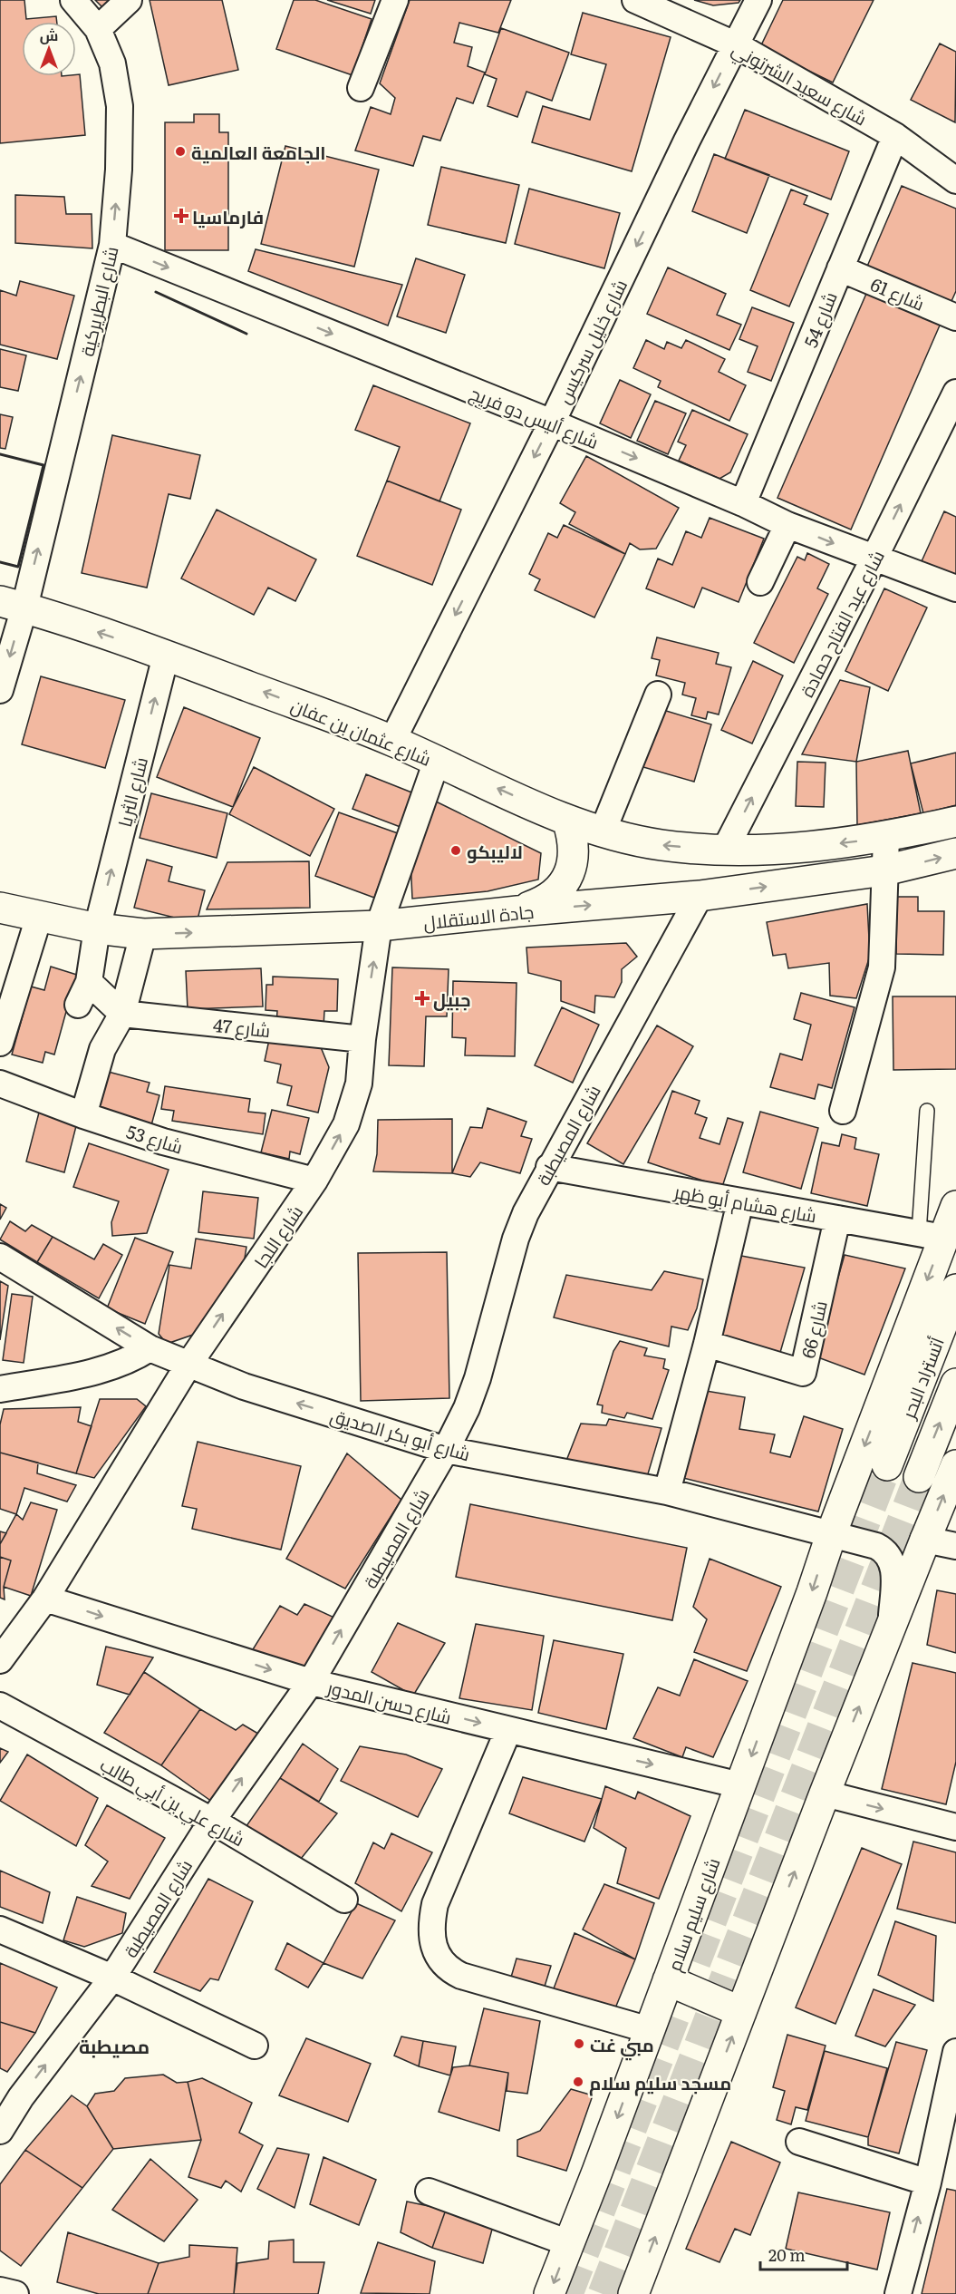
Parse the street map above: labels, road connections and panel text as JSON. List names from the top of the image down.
{
  "streets": {
    "main road": [
      "شارع عثمان بن عفان",
      "جادة الاستقلال",
      "أتستراد البحر",
      "شارع سليم سلام"
    ],
    "street": [
      "شارع سعيد الشرتوني",
      "شارع 61",
      "شارع البطريركية",
      "شارع 54",
      "شارع خليل سركيس",
      "شارع أليس دو فريج",
      "شارع عبد الفتاح حمادة",
      "شارع الثريا",
      "شارع 47",
      "شارع المصيطبة",
      "شارع 53",
      "شارع هشام أبو ظهر",
      "شارع اللجا",
      "شارع 66",
      "شارع أبو بكر الصديق",
      "شارع حسن المدور",
      "شارع علي بن أبي طالب"
    ]
  },
  "crossings": [
    ["شارع سعيد الشرتوني", "شارع 54"],
    ["شارع سعيد الشرتوني", "شارع خليل سركيس"],
    ["شارع 61", "شارع 54"],
    ["شارع البطريركية", "شارع أليس دو فريج"],
    ["شارع البطريركية", "شارع عثمان بن عفان"],
    ["شارع 54", "شارع أليس دو فريج"],
    ["شارع خليل سركيس", "شارع أليس دو فريج"],
    ["شارع خليل سركيس", "شارع عثمان بن عفان"],
    ["شارع أليس دو فريج", "شارع عبد الفتاح حمادة"],
    ["شارع عبد الفتاح حمادة", "شارع عثمان بن عفان"],
    ["شارع عثمان بن عفان", "شارع الثريا"],
    ["شارع عثمان بن عفان", "شارع اللجا"],
    ["شارع الثريا", "جادة الاستقلال"],
    ["جادة الاستقلال", "شارع المصيطبة"],
    ["جادة الاستقلال", "شارع اللجا"],
    ["شارع 47", "شارع اللجا"],
    ["شارع المصيطبة", "شارع هشام أبو ظهر"],
    ["شارع المصيطبة", "شارع أبو بكر الصديق"],
    ["شارع المصيطبة", "شارع حسن المدور"],
    ["شارع المصيطبة", "شارع علي بن أبي طالب"],
    ["شارع 53", "شارع اللجا"],
    ["شارع هشام أبو ظهر", "شارع 66"],
    ["شارع هشام أبو ظهر", "شارع سليم سلام"],
    ["شارع اللجا", "شارع أبو بكر الصديق"],
    ["شارع اللجا", "شارع حسن المدور"],
    ["شارع أبو بكر الصديق", "شارع سليم سلام"],
    ["شارع حسن المدور", "شارع سليم سلام"]
  ],
  "one_way": [
    "شارع خليل سركيس",
    "شارع أليس دو فريج",
    "شارع عثمان بن عفان",
    "شارع الثريا",
    "شارع المصيطبة",
    "شارع اللجا",
    "شارع أبو بكر الصديق",
    "شارع حسن المدور"
  ],
  "districts": ["مصيطبة"],
  "places": {
    "other": [
      "الجامعة العالمية",
      "لاليبكو",
      "مبي غت",
      "مسجد سليم سلام"
    ],
    "health": ["فارماسيا", "جبيل"]
  },
  "scale_bar": "20 m",
  "north": "top"
}
